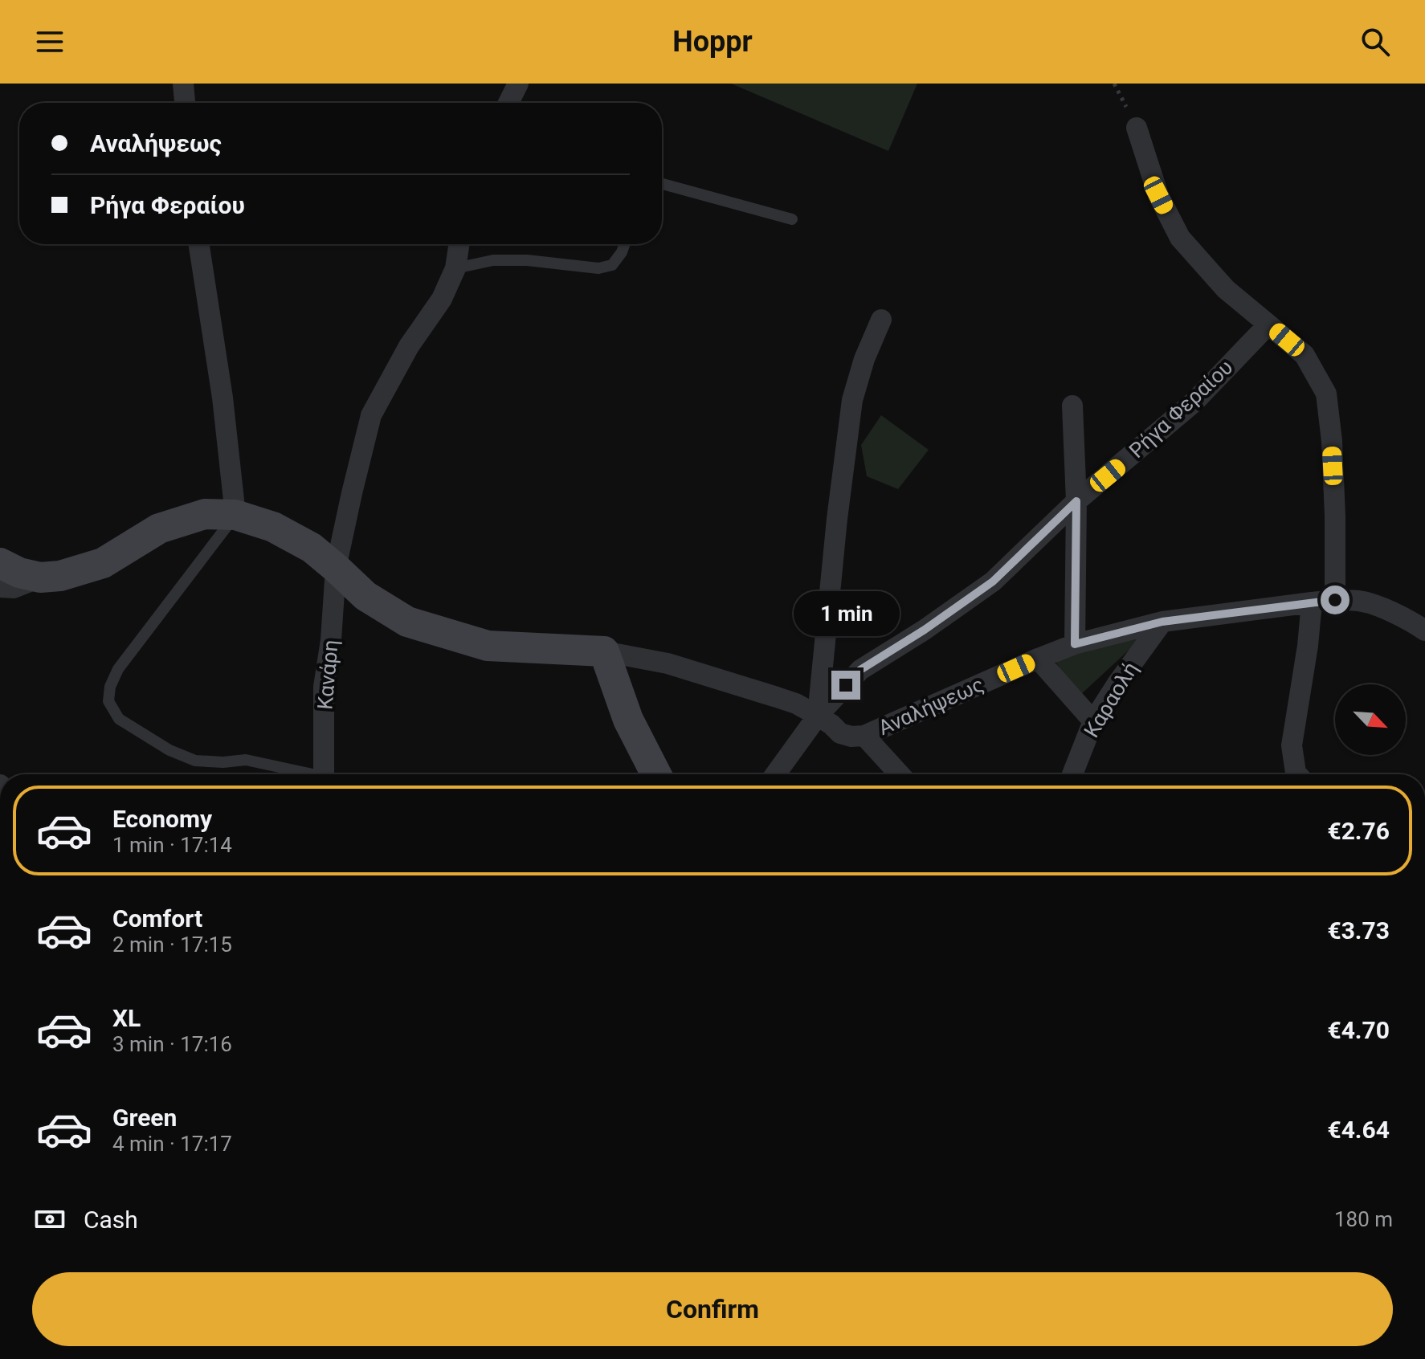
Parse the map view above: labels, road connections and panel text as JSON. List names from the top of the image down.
{
  "streets": {
    "street": [
      "Ρήγα Φεραίου",
      "Κανάρη",
      "Καραολή",
      "Αναλήψεως"
    ]
  },
  "crossings": [
    ["Ρήγα Φεραίου", "Αναλήψεως"],
    ["Καραολή", "Αναλήψεως"]
  ],
  "north": "bottom right",
  "page": {
    "header": "Hoppr",
    "banner": ["Αναλήψεως", "Ρήγα Φεραίου"],
    "bubble": "1 min",
    "list": [
      {
        "name": "Economy",
        "note": "1 min · 17:14",
        "value": "€2.76"
      },
      {
        "name": "Comfort",
        "note": "2 min · 17:15",
        "value": "€3.73"
      },
      {
        "name": "XL",
        "note": "3 min · 17:16",
        "value": "€4.70"
      },
      {
        "name": "Green",
        "note": "4 min · 17:17",
        "value": "€4.64"
      }
    ],
    "pay": ["Cash", "180 m"],
    "buttons": "Confirm"
  }
}
